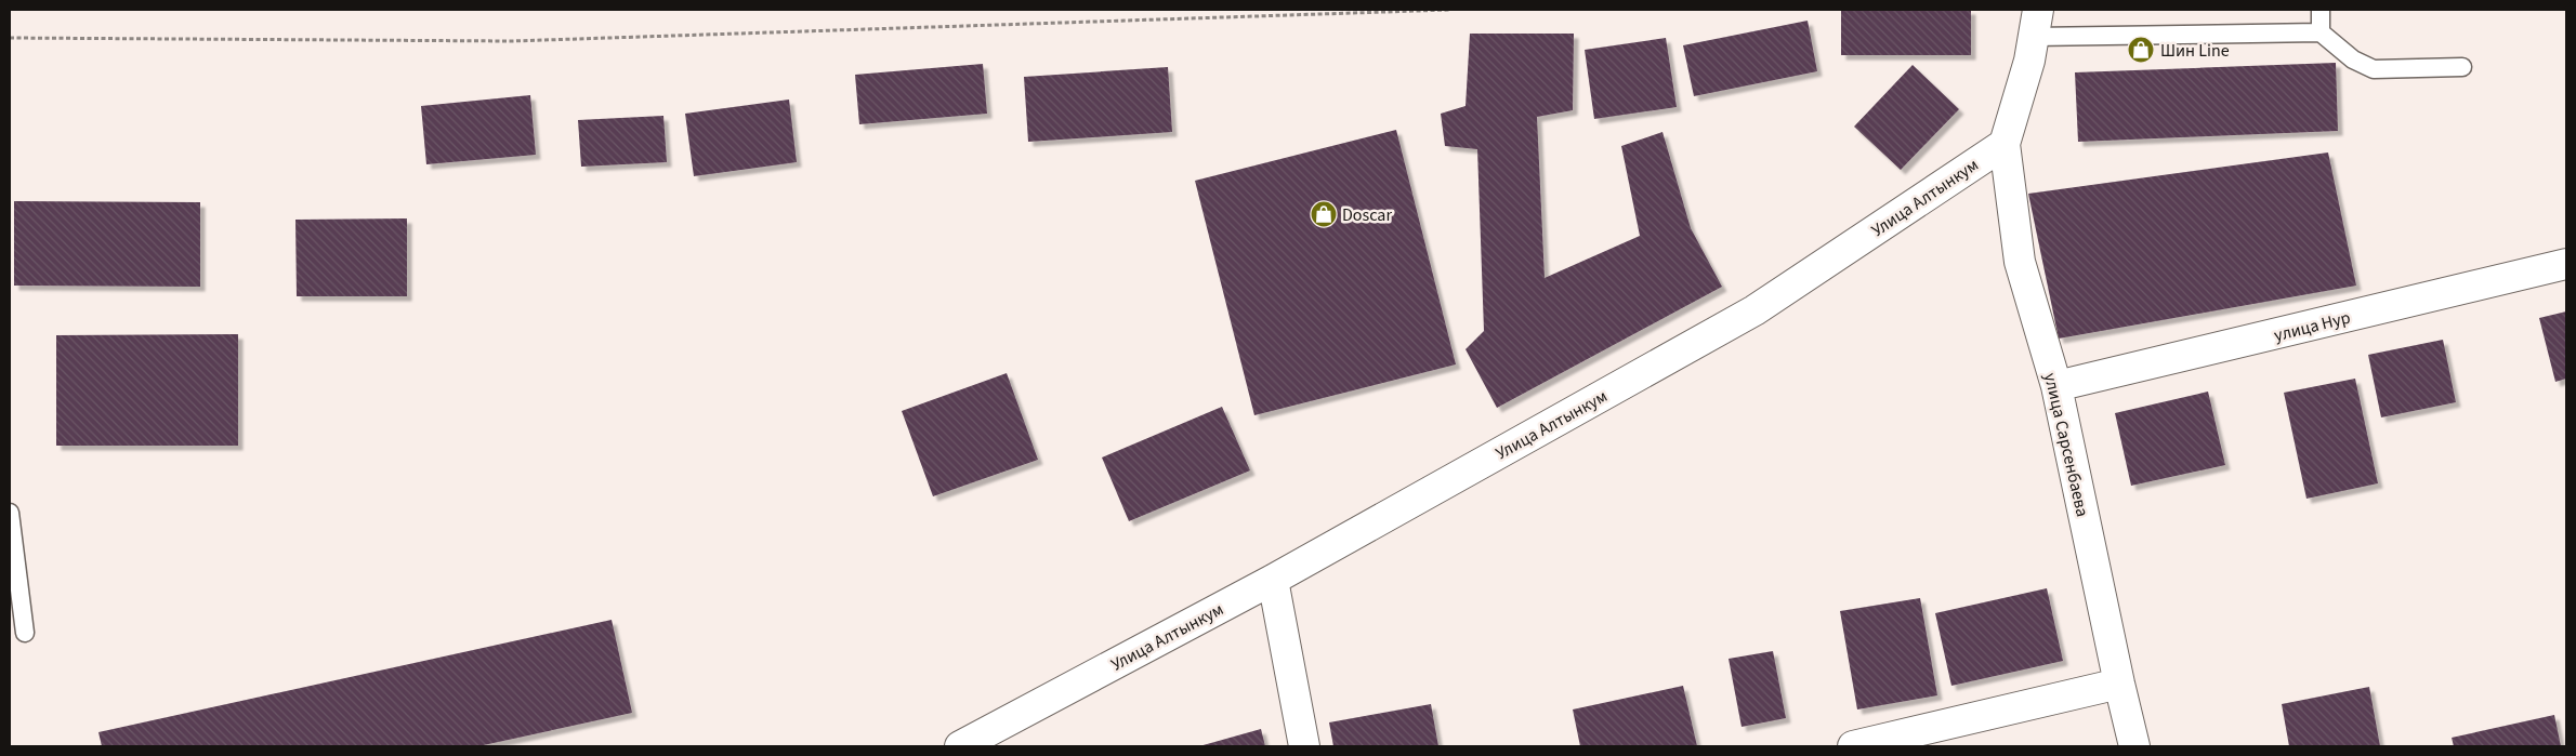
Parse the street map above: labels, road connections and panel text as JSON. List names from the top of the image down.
{
  "streets": {
    "street": ["Улица Алтынкум", "улица Нур", "улица Сарсенбаева"]
  },
  "crossings": [
    ["Улица Алтынкум", "улица Сарсенбаева"],
    ["улица Нур", "улица Сарсенбаева"]
  ],
  "places": {
    "shop": ["Шин Line", "Doscar"]
  }
}
